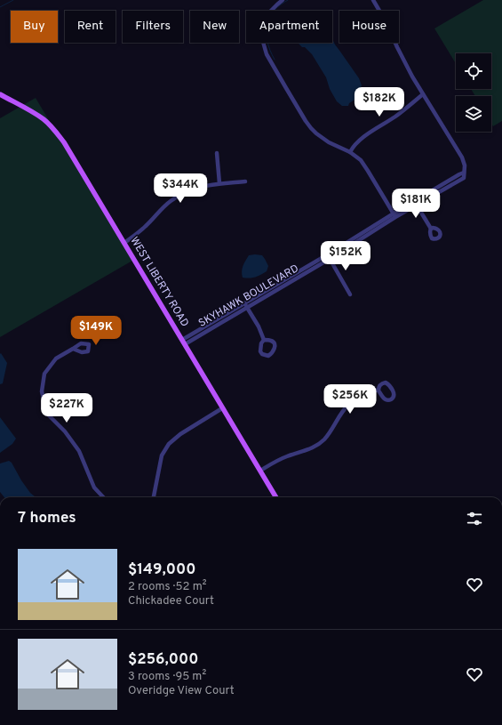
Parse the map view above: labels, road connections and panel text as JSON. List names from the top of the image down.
{
  "streets": {
    "main road": ["WEST LIBERTY ROAD"],
    "street": ["SKYHAWK BOULEVARD"]
  },
  "crossings": [
    ["WEST LIBERTY ROAD", "SKYHAWK BOULEVARD"]
  ],
  "page": {
    "chip": [
      "Buy",
      "Rent",
      "Filters",
      "New",
      "Apartment",
      "House"
    ],
    "price": [
      "$182K",
      "$344K",
      "$181K",
      "$152K",
      "$149K",
      "$256K",
      "$227K"
    ],
    "heading": "7 homes",
    "list": [
      {
        "name": "$149,000",
        "note": "2 rooms · 52 m² · Chickadee Court"
      },
      {
        "name": "$256,000",
        "note": "3 rooms · 95 m² · Overidge View Court"
      }
    ]
  }
}
